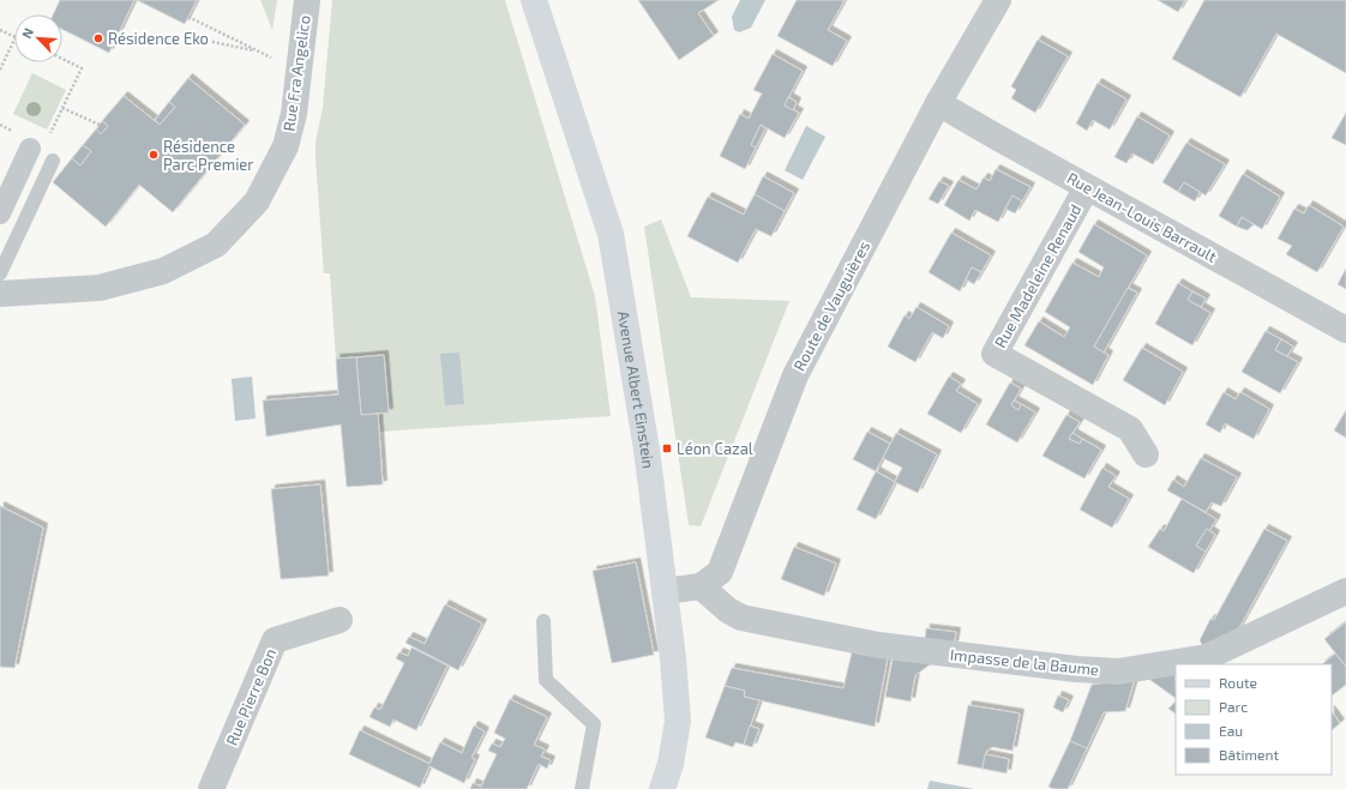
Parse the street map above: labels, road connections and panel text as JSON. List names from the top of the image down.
{
  "streets": {
    "main road": ["Avenue Albert Einstein"],
    "street": [
      "Rue Fra Angelico",
      "Rue Jean-Louis Barrault",
      "Rue Madeleine Renaud",
      "Route de Vauguières",
      "Impasse de la Baume",
      "Rue Pierre Bon"
    ]
  },
  "crossings": [
    ["Rue Jean-Louis Barrault", "Rue Madeleine Renaud"],
    ["Rue Jean-Louis Barrault", "Route de Vauguières"],
    ["Route de Vauguières", "Avenue Albert Einstein"],
    ["Route de Vauguières", "Impasse de la Baume"]
  ],
  "places": {
    "other": ["Résidence Eko", "Résidence Parc Premier"],
    "transit": ["Léon Cazal"]
  },
  "legend": [
    "Route",
    "Parc",
    "Eau",
    "Bâtiment"
  ],
  "north": "top left"
}
